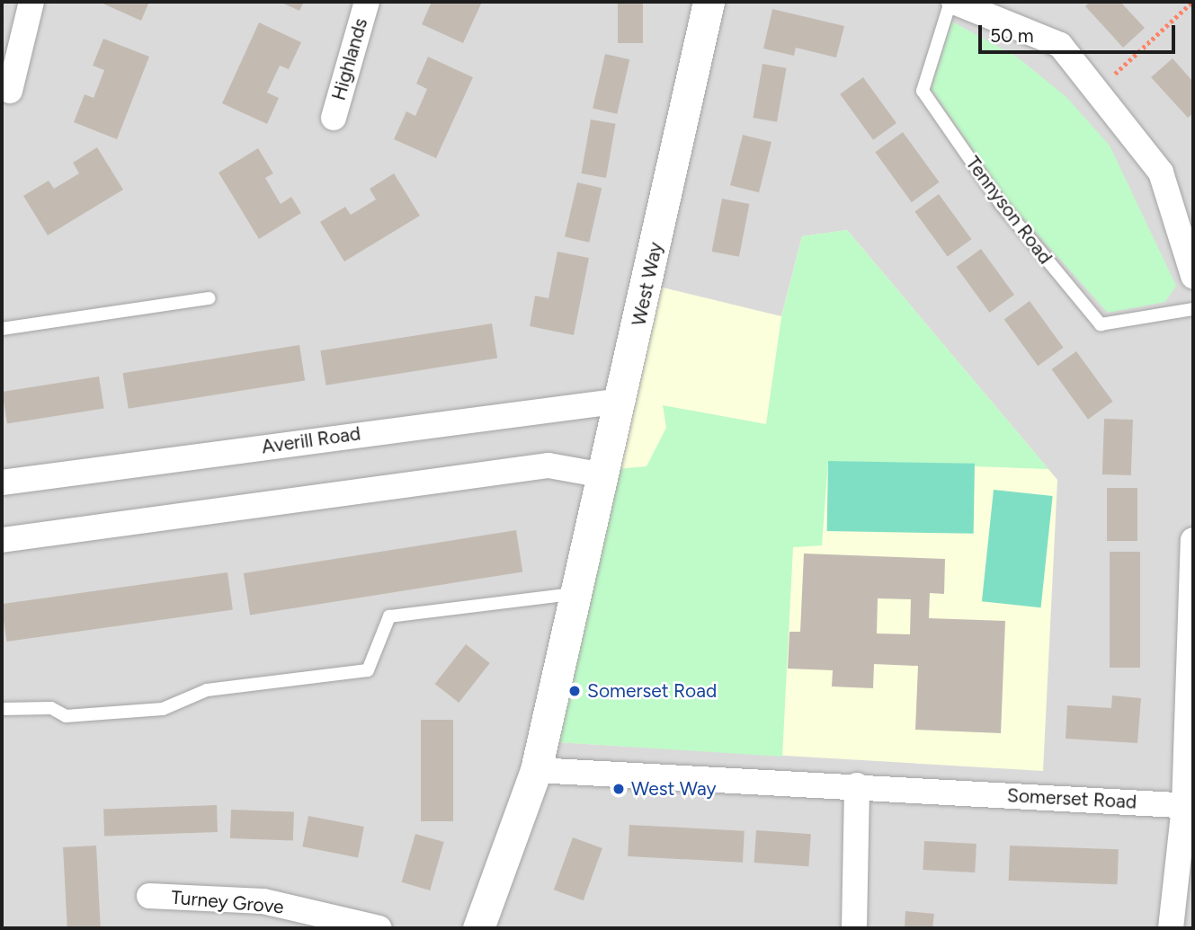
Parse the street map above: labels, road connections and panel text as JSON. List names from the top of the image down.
{
  "streets": {
    "street": [
      "Highlands",
      "Tennyson Road",
      "West Way",
      "Averill Road",
      "Somerset Road",
      "Turney Grove"
    ]
  },
  "crossings": [
    ["West Way", "Averill Road"],
    ["West Way", "Somerset Road"]
  ],
  "places": ["Somerset Road", "West Way"],
  "scale_bar": "50 m"
}
